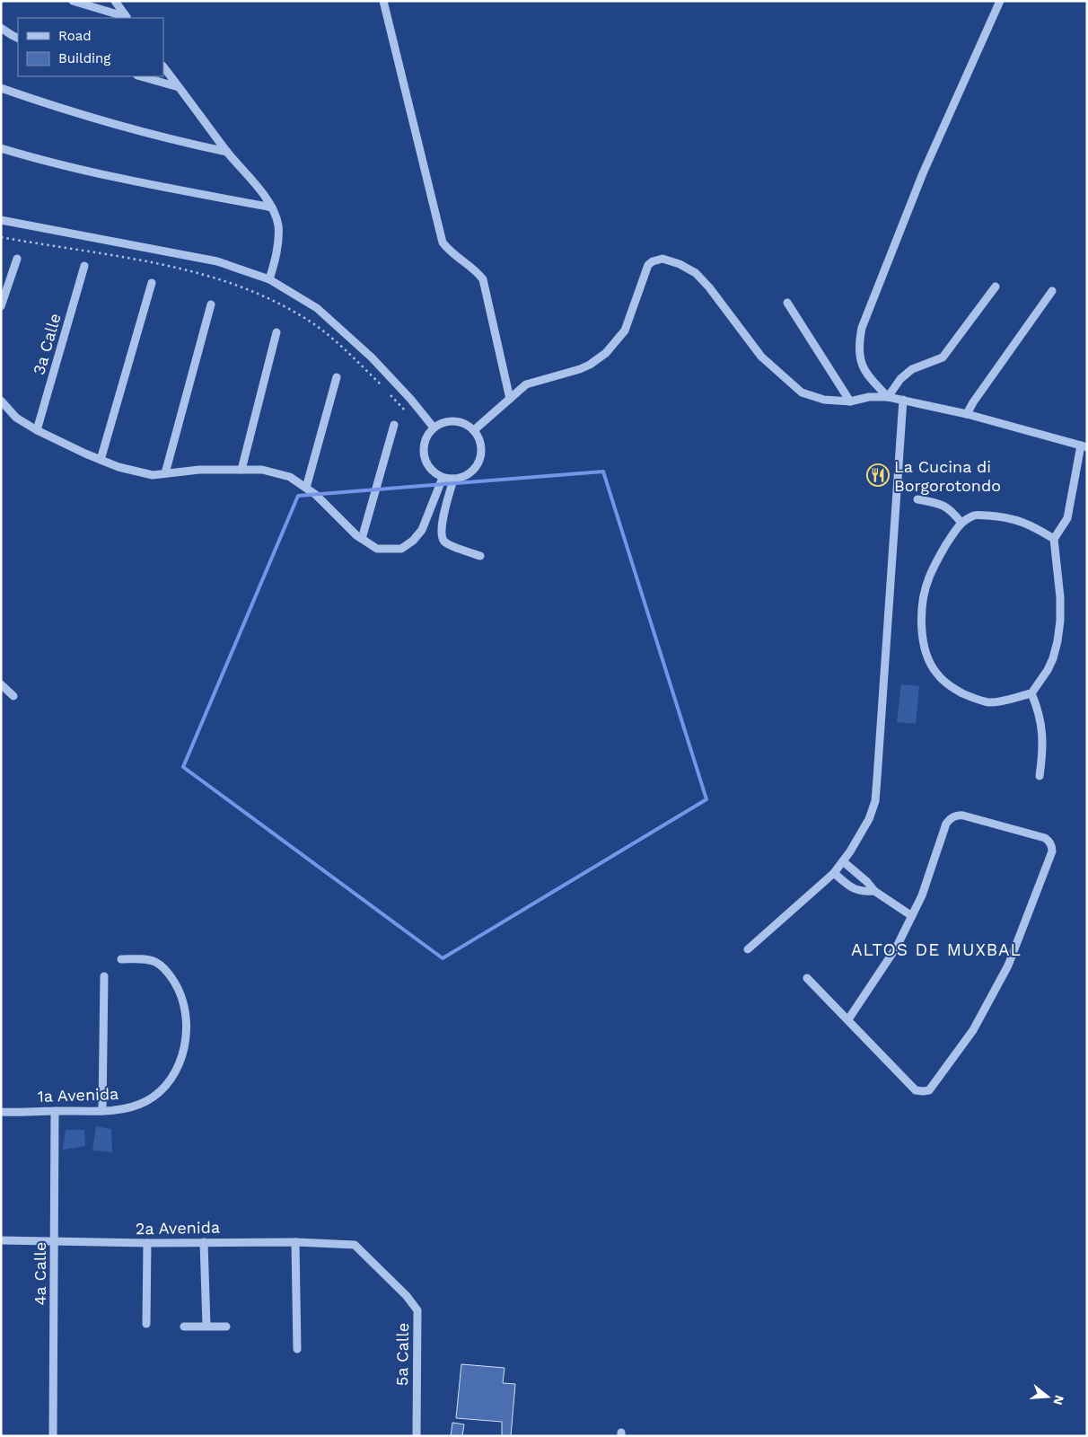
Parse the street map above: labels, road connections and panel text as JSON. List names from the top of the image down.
{
  "streets": {
    "street": [
      "3a Calle",
      "1a Avenida",
      "2a Avenida",
      "4a Calle",
      "5a Calle"
    ]
  },
  "crossings": [
    ["1a Avenida", "4a Calle"],
    ["2a Avenida", "4a Calle"],
    ["2a Avenida", "5a Calle"]
  ],
  "districts": ["ALTOS DE MUXBAL"],
  "places": {
    "restaurant": ["La Cucina di Borgorotondo"]
  },
  "legend": ["Road", "Building"],
  "north": "right"
}
